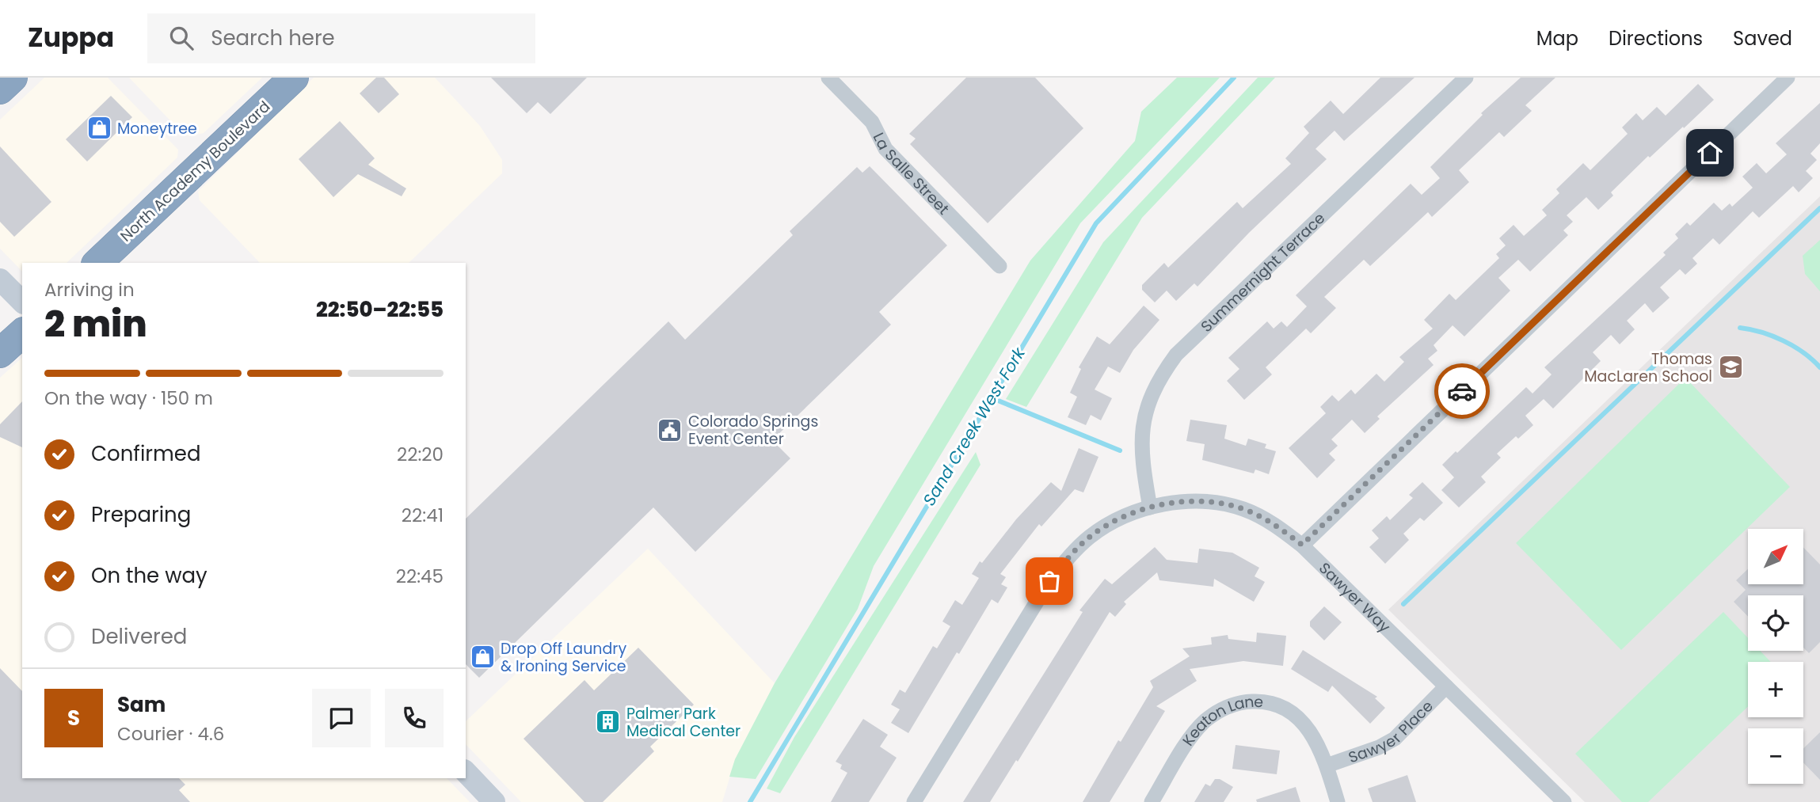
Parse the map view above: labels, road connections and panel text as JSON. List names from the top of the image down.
{
  "streets": {
    "highway": ["North Academy Boulevard"],
    "street": [
      "La Salle Street",
      "Summernight Terrace",
      "Sawyer Way",
      "Keaton Lane",
      "Sawyer Place"
    ]
  },
  "crossings": [
    ["Summernight Terrace", "Sawyer Way"],
    ["Sawyer Way", "Sawyer Place"],
    ["Keaton Lane", "Sawyer Place"]
  ],
  "water": ["Sand Creek West Fork"],
  "places": {
    "shop": ["Moneytree", "Drop Off Laundry & Ironing Service"],
    "school or university": ["Thomas MacLaren School"],
    "public building": ["Colorado Springs Event Center"],
    "building": ["Palmer Park Medical Center"]
  },
  "north": "top right",
  "page": {
    "header": "Zuppa",
    "search": "Search here",
    "nav": ["Map", "Directions", "Saved"],
    "heading": ["2 min", "Arriving in", "22:50–22:55"],
    "panel": ["Sam", "Courier · 4.6"],
    "bar": "On the way · 150 m",
    "list": [
      ["Confirmed", "22:20"],
      ["Preparing", "22:41"],
      ["On the way", "22:45"],
      "Delivered"
    ],
    "map_buttons": ["+", "−"],
    "round": "S"
  }
}
